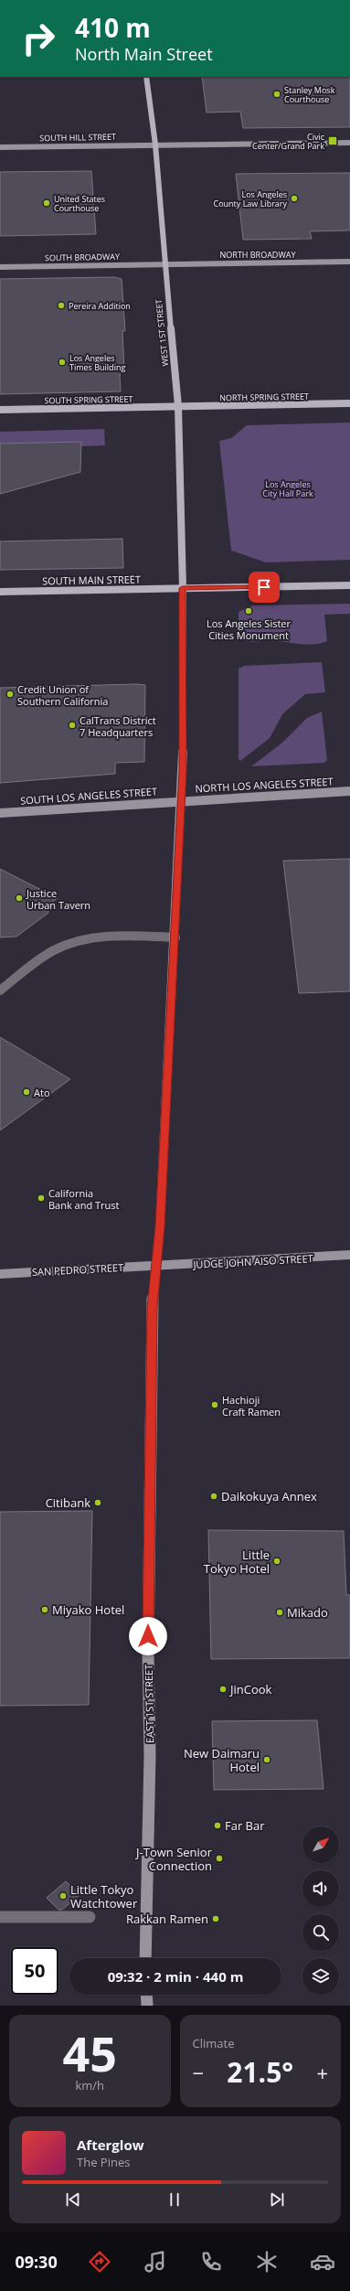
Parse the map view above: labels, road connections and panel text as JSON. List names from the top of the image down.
{
  "streets": {
    "main road": [
      "SOUTH HILL STREET",
      "NORTH BROADWAY",
      "SOUTH BROADWAY",
      "WEST 1ST STREET",
      "NORTH SPRING STREET",
      "SOUTH SPRING STREET",
      "SOUTH MAIN STREET",
      "NORTH LOS ANGELES STREET",
      "SOUTH LOS ANGELES STREET",
      "JUDGE JOHN AISO STREET",
      "SAN PEDRO STREET",
      "EAST 1ST STREET"
    ]
  },
  "crossings": [
    ["SOUTH HILL STREET", "WEST 1ST STREET"],
    ["NORTH BROADWAY", "SOUTH BROADWAY"],
    ["NORTH BROADWAY", "WEST 1ST STREET"],
    ["SOUTH BROADWAY", "WEST 1ST STREET"],
    ["WEST 1ST STREET", "NORTH SPRING STREET"],
    ["WEST 1ST STREET", "SOUTH SPRING STREET"],
    ["WEST 1ST STREET", "SOUTH MAIN STREET"],
    ["WEST 1ST STREET", "EAST 1ST STREET"],
    ["NORTH SPRING STREET", "SOUTH SPRING STREET"],
    ["SOUTH MAIN STREET", "EAST 1ST STREET"],
    ["NORTH LOS ANGELES STREET", "SOUTH LOS ANGELES STREET"],
    ["NORTH LOS ANGELES STREET", "EAST 1ST STREET"],
    ["SOUTH LOS ANGELES STREET", "EAST 1ST STREET"],
    ["JUDGE JOHN AISO STREET", "SAN PEDRO STREET"],
    ["JUDGE JOHN AISO STREET", "EAST 1ST STREET"],
    ["SAN PEDRO STREET", "EAST 1ST STREET"]
  ],
  "parks": ["Los Angeles City Hall Park"],
  "places": {
    "other": [
      "Stanley Mosk Courthouse",
      "Los Angeles County Law Library",
      "United States Courthouse",
      "Pereira Addition",
      "Los Angeles Times Building",
      "Los Angeles Sister Cities Monument",
      "Credit Union of Southern California",
      "CalTrans District 7 Headquarters",
      "Justice Urban Tavern",
      "Ato",
      "California Bank and Trust",
      "Hachioji Craft Ramen",
      "Daikokuya Annex",
      "Citibank",
      "Little Tokyo Hotel",
      "Miyako Hotel",
      "Mikado",
      "JinCook",
      "New Daimaru Hotel",
      "Far Bar",
      "J-Town Senior Connection",
      "Little Tokyo Watchtower",
      "Rakkan Ramen"
    ],
    "transit": ["Civic Center/Grand Park"]
  },
  "north": "top right",
  "page": {
    "turn": ["410 m", "North Main Street"],
    "limit": "50",
    "trip": "09:32 · 2 min · 440 m",
    "tile": [
      ["45", "km/h"],
      "Climate"
    ],
    "heat": ["−", "21.5°", "+"],
    "song": ["Afterglow", "The Pines"],
    "tabs": "09:30"
  }
}
